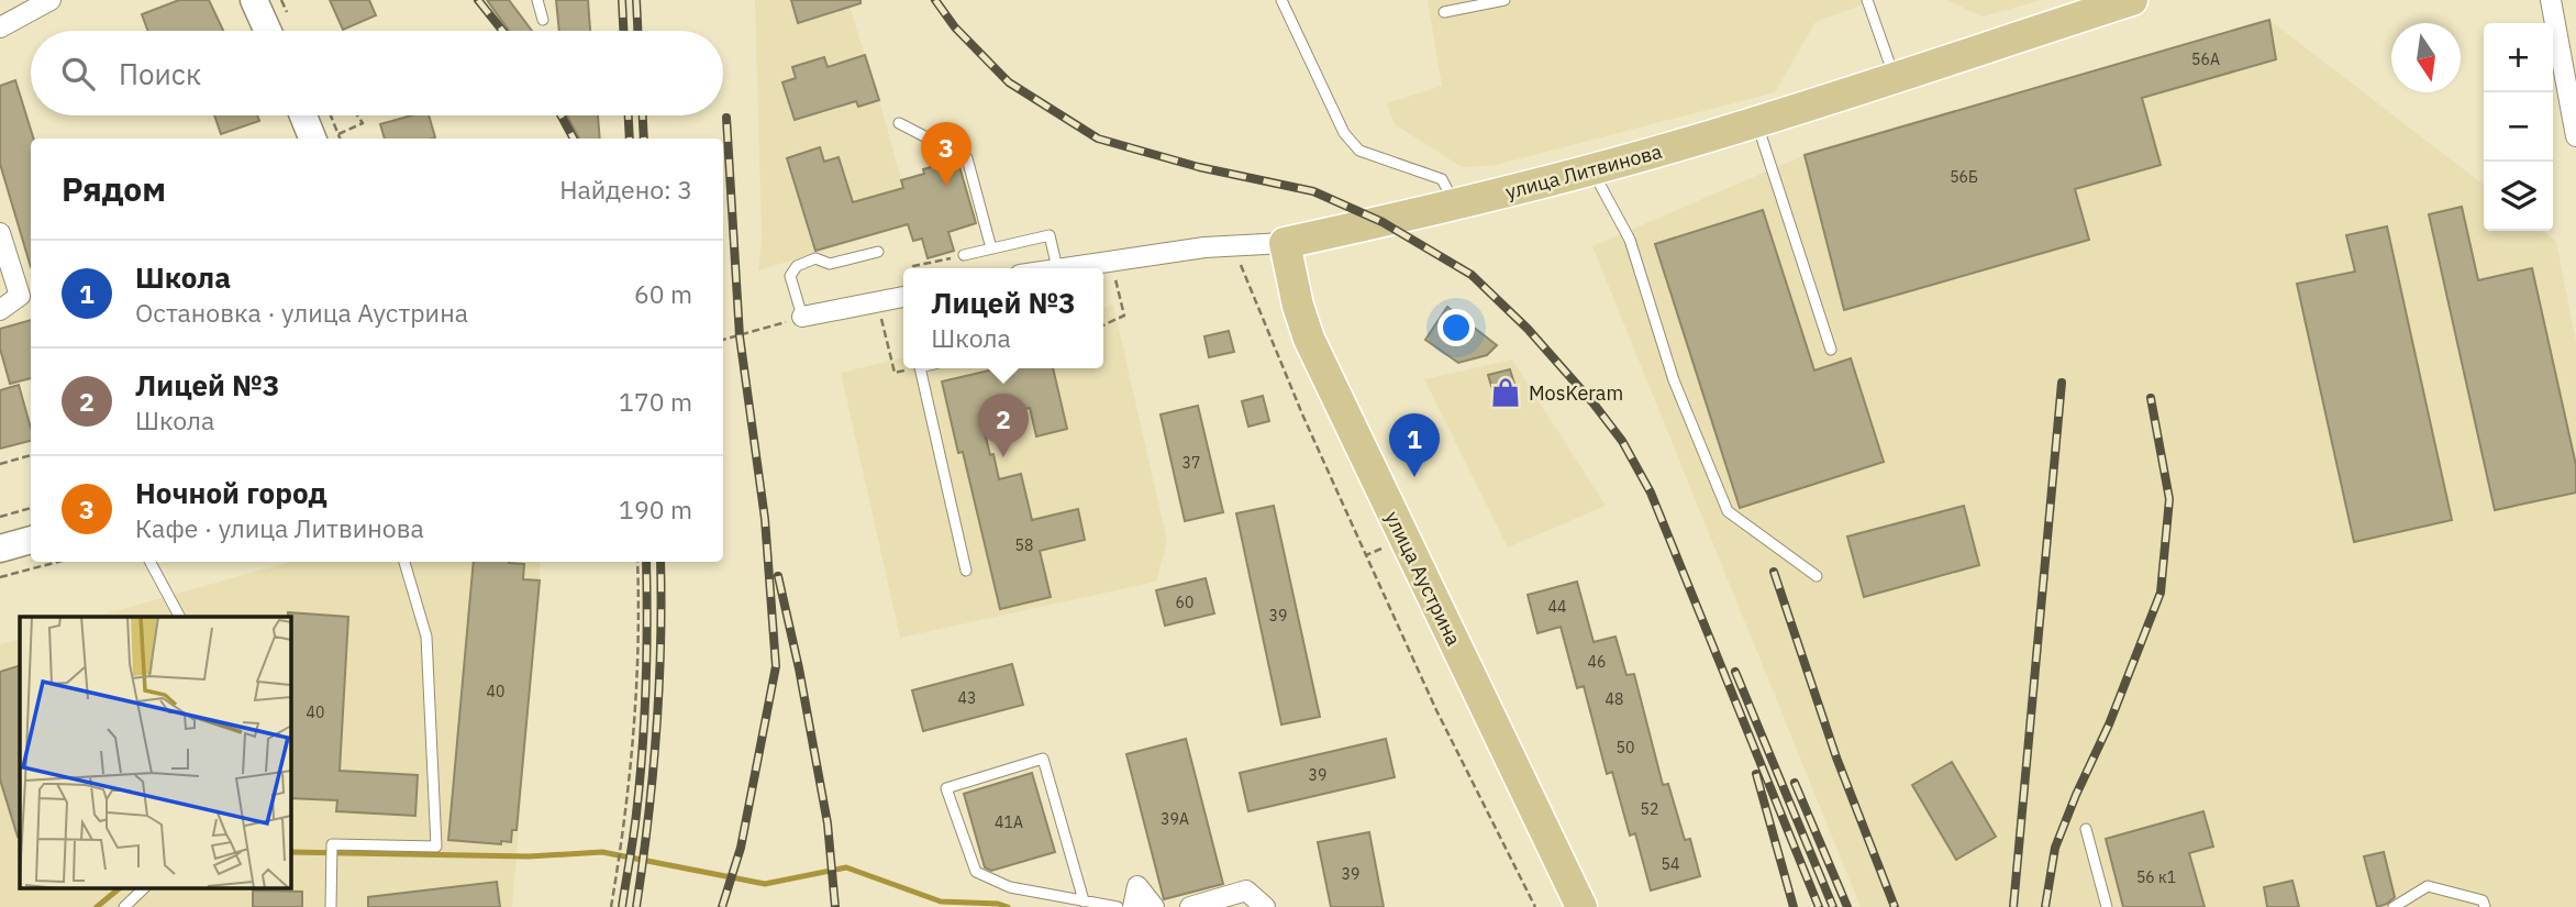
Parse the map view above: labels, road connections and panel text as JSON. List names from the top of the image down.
{
  "streets": {
    "main road": ["улица Литвинова", "улица Аустрина"]
  },
  "crossings": [
    ["улица Литвинова", "улица Аустрина"]
  ],
  "places": {
    "shop": ["MosKeram"]
  },
  "house_numbers": [
    "56А",
    "56Б",
    "37",
    "58",
    "60",
    "44",
    "39",
    "46",
    "40",
    "43",
    "48",
    "40",
    "50",
    "39",
    "52",
    "39А",
    "41А",
    "54",
    "39",
    "56 к1"
  ],
  "north": "bottom",
  "page": {
    "map_buttons": ["+", "−"],
    "search": "Поиск",
    "pins": ["3", "2", "1"],
    "heading": ["Рядом", "Найдено: 3"],
    "list": [
      {
        "mark": "1",
        "name": "Школа",
        "note": "Остановка · улица Аустрина",
        "value": "60 m"
      },
      {
        "mark": "2",
        "name": "Лицей №3",
        "note": "Школа",
        "value": "170 m"
      },
      {
        "mark": "3",
        "name": "Ночной город",
        "note": "Кафе · улица Литвинова",
        "value": "190 m"
      }
    ],
    "popup": ["Лицей №3", "Школа"]
  }
}
